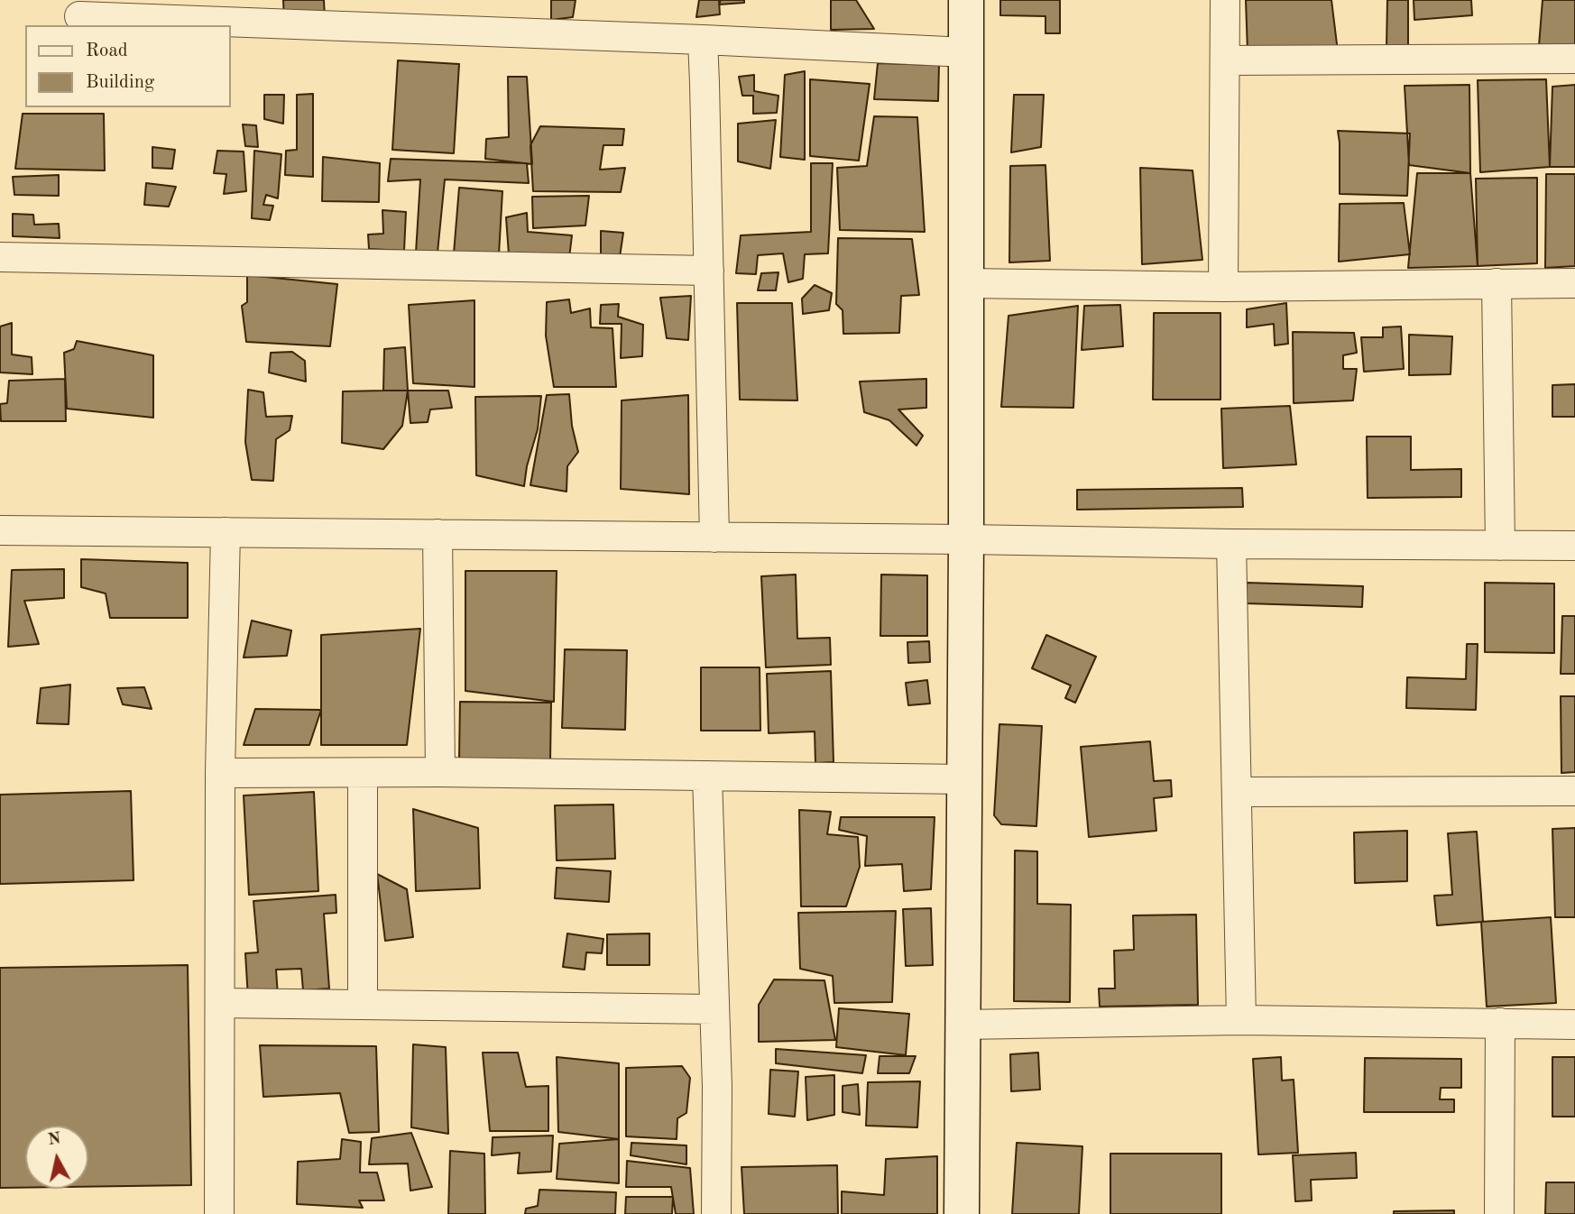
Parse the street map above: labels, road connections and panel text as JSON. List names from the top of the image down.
{
  "legend": ["Road", "Building"],
  "north": "top"
}
